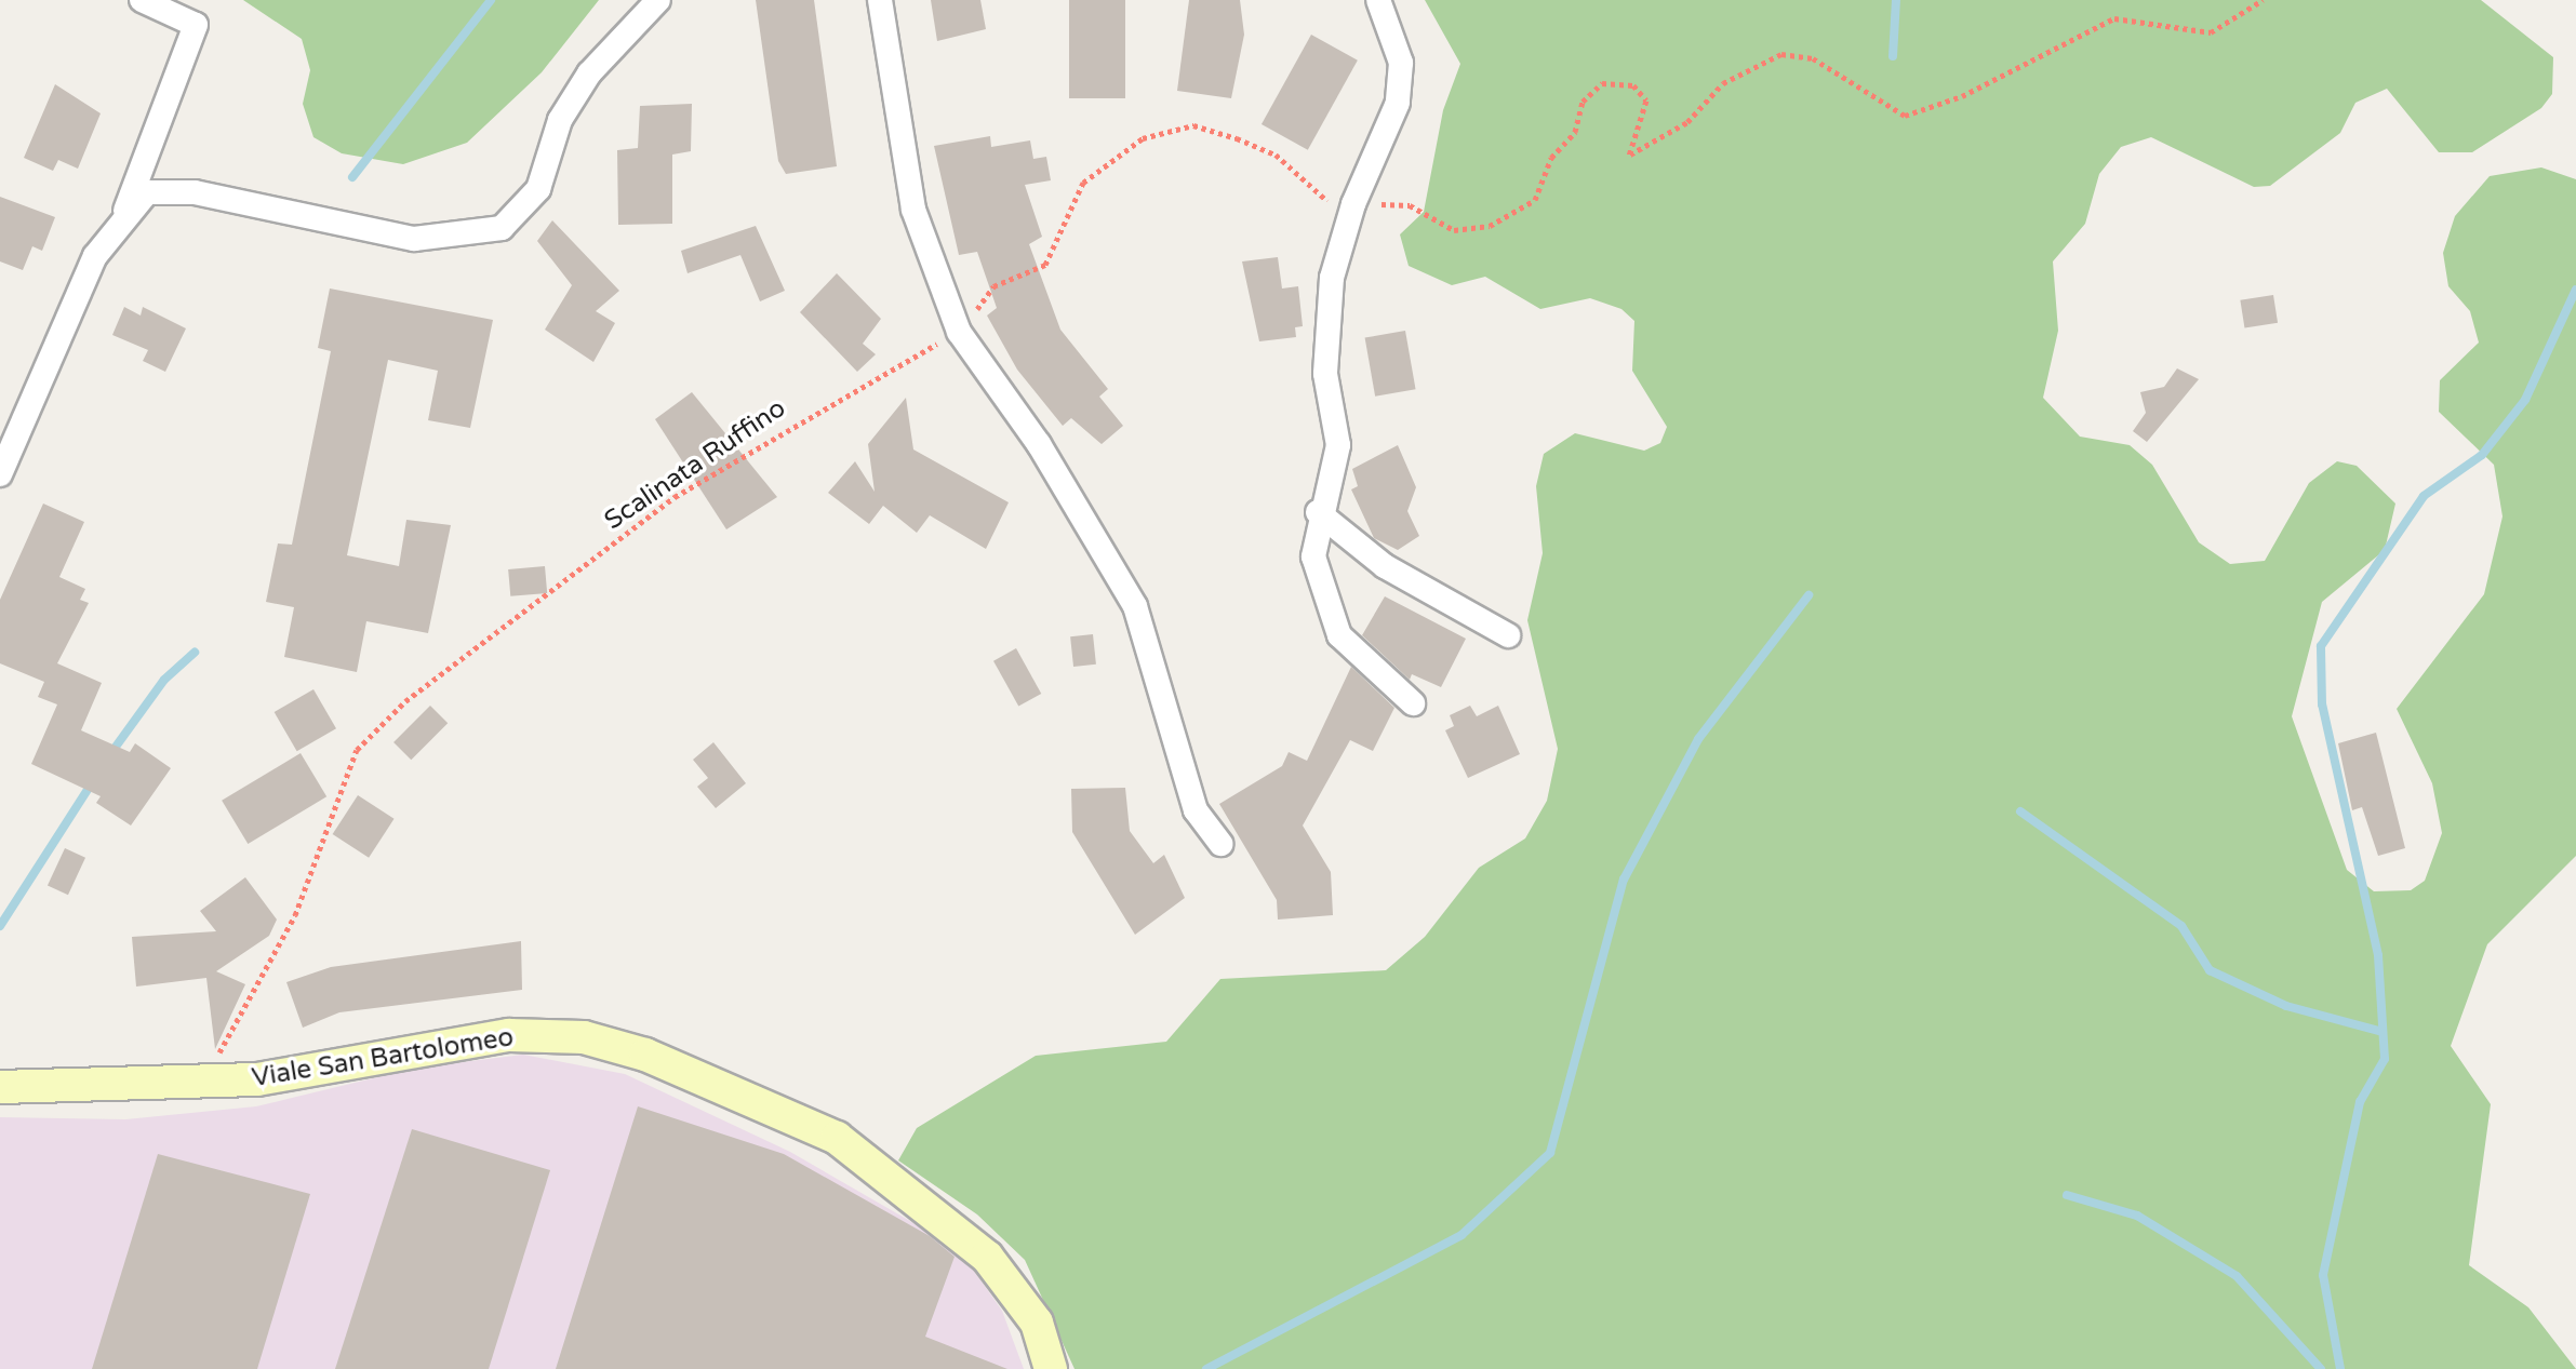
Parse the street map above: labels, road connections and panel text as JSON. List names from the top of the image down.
{
  "streets": {
    "main road": ["Viale San Bartolomeo"],
    "path": ["Scalinata Ruffino"]
  },
  "crossings": [
    ["Scalinata Ruffino", "Viale San Bartolomeo"]
  ]
}
